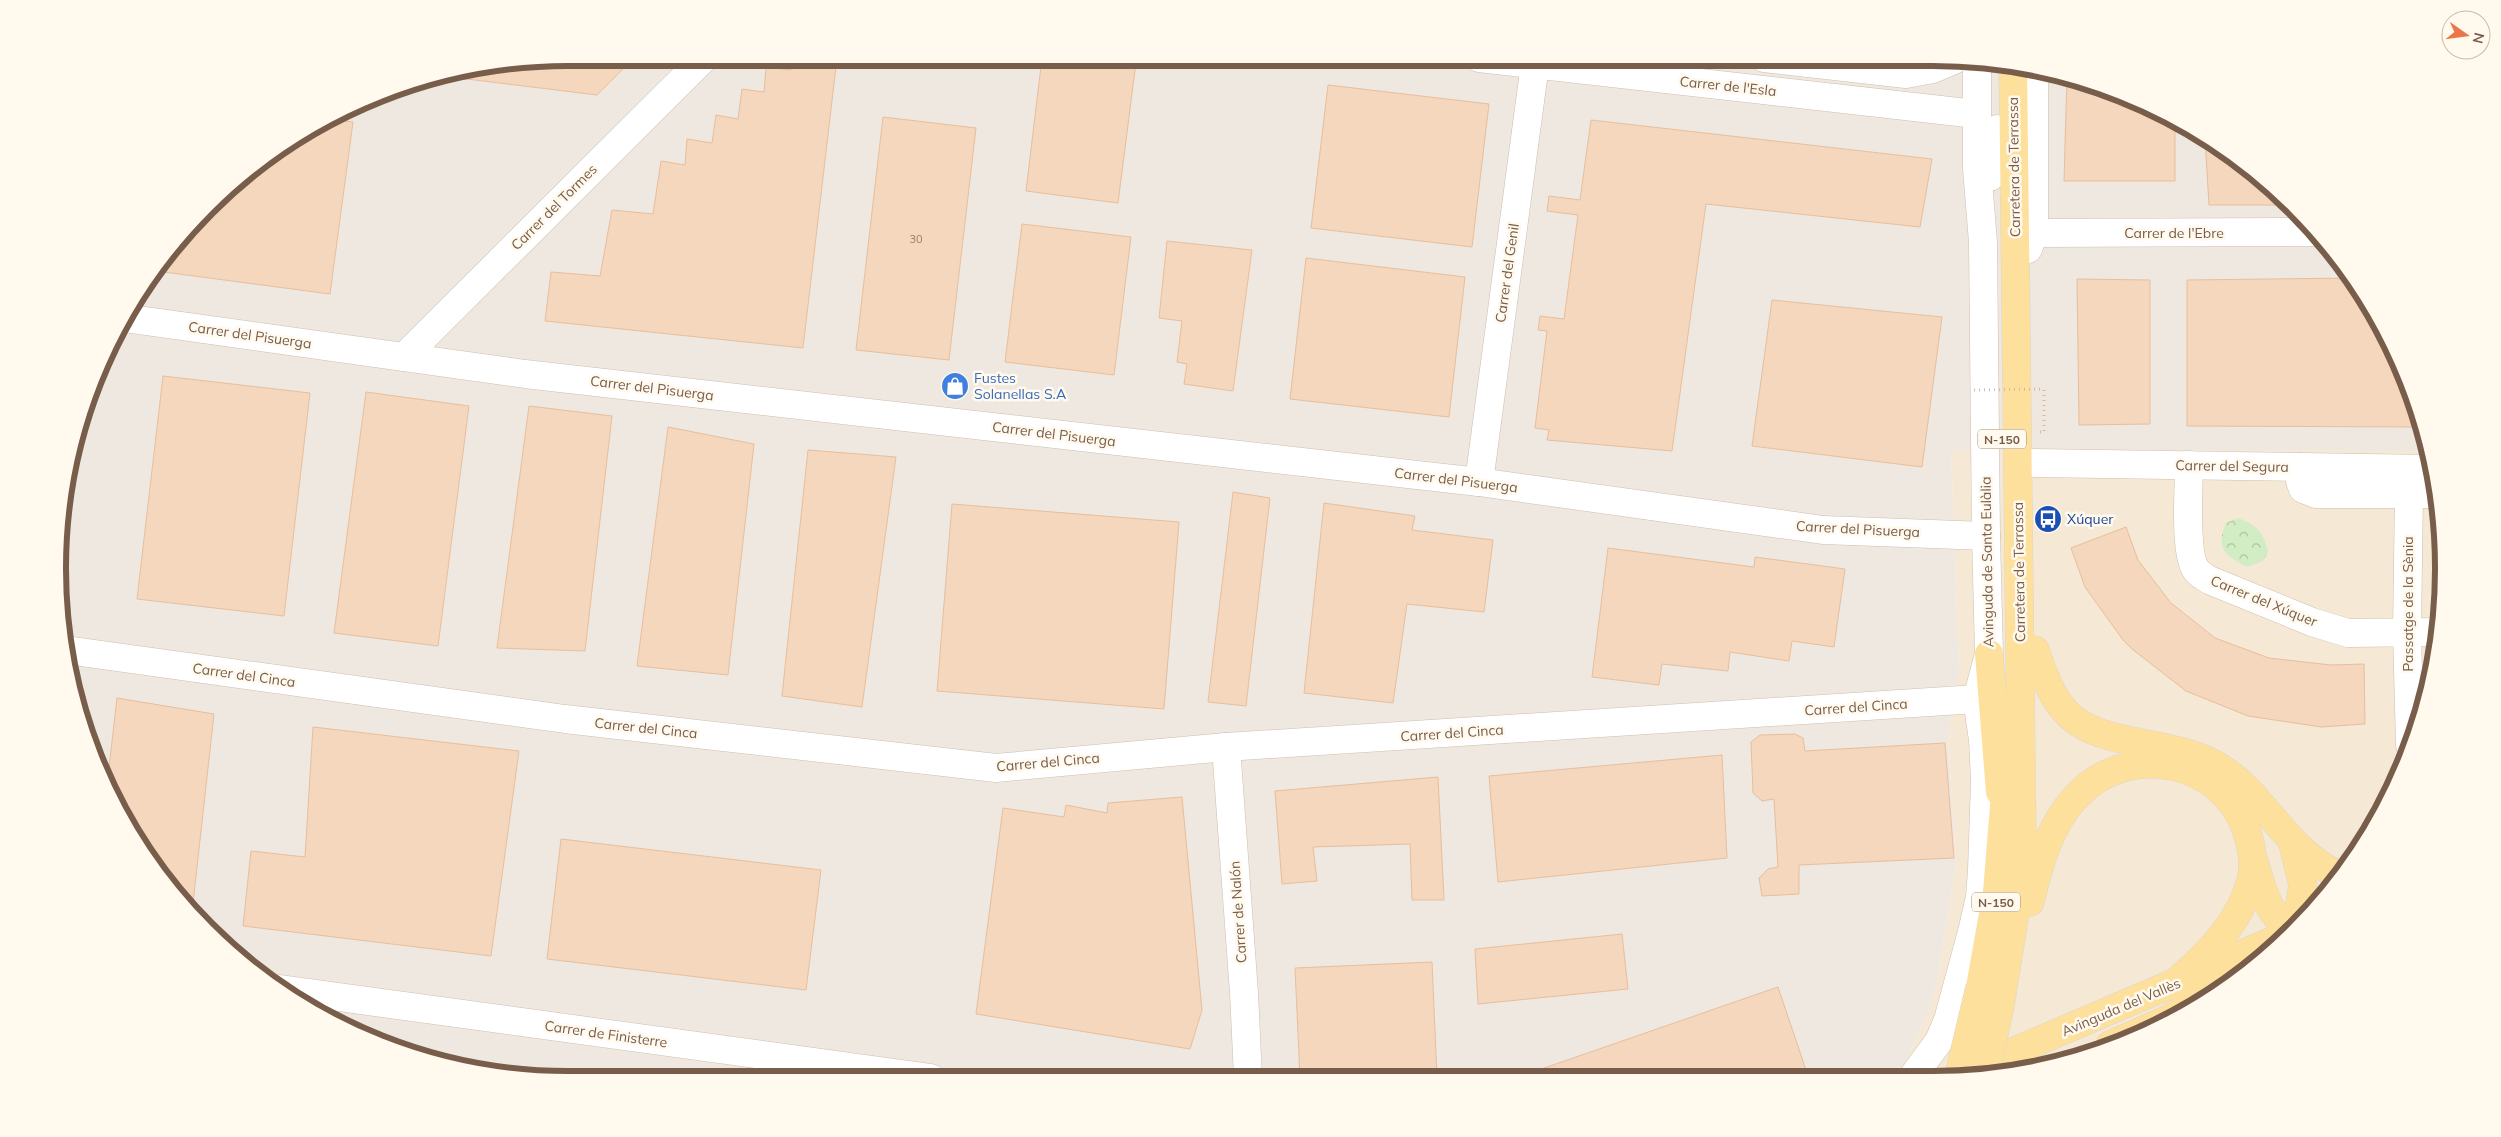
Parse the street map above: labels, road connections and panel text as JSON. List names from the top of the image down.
{
  "streets": {
    "main road": ["Carretera de Terrassa", "N-150", "Avinguda del Vallès"],
    "street": [
      "Carrer de l'Esla",
      "Carrer del Tormes",
      "Carrer de l'Ebre",
      "Carrer del Genil",
      "Carrer del Pisuerga",
      "Carrer del Segura",
      "Avinguda de Santa Eulàlia",
      "Carrer del Xúquer",
      "Passatge de la Sènia",
      "Carrer del Cinca",
      "Carrer de Nalón",
      "Carrer de Finisterre"
    ]
  },
  "crossings": [
    ["Carrer de l'Esla", "Carretera de Terrassa"],
    ["Carretera de Terrassa", "Avinguda de Santa Eulàlia"],
    ["Carrer del Tormes", "Carrer del Pisuerga"],
    ["Carrer del Genil", "Carrer del Pisuerga"],
    ["Carrer del Pisuerga", "Avinguda de Santa Eulàlia"],
    ["Carrer del Segura", "Carrer del Xúquer"],
    ["Avinguda de Santa Eulàlia", "Carrer del Cinca"],
    ["Carrer del Xúquer", "Passatge de la Sènia"],
    ["Carrer del Cinca", "Carrer de Nalón"]
  ],
  "places": {
    "shop": ["Fustes Solanellas S.A"],
    "bus stop": ["Xúquer"]
  },
  "house_numbers": ["30"],
  "north": "right"
}
